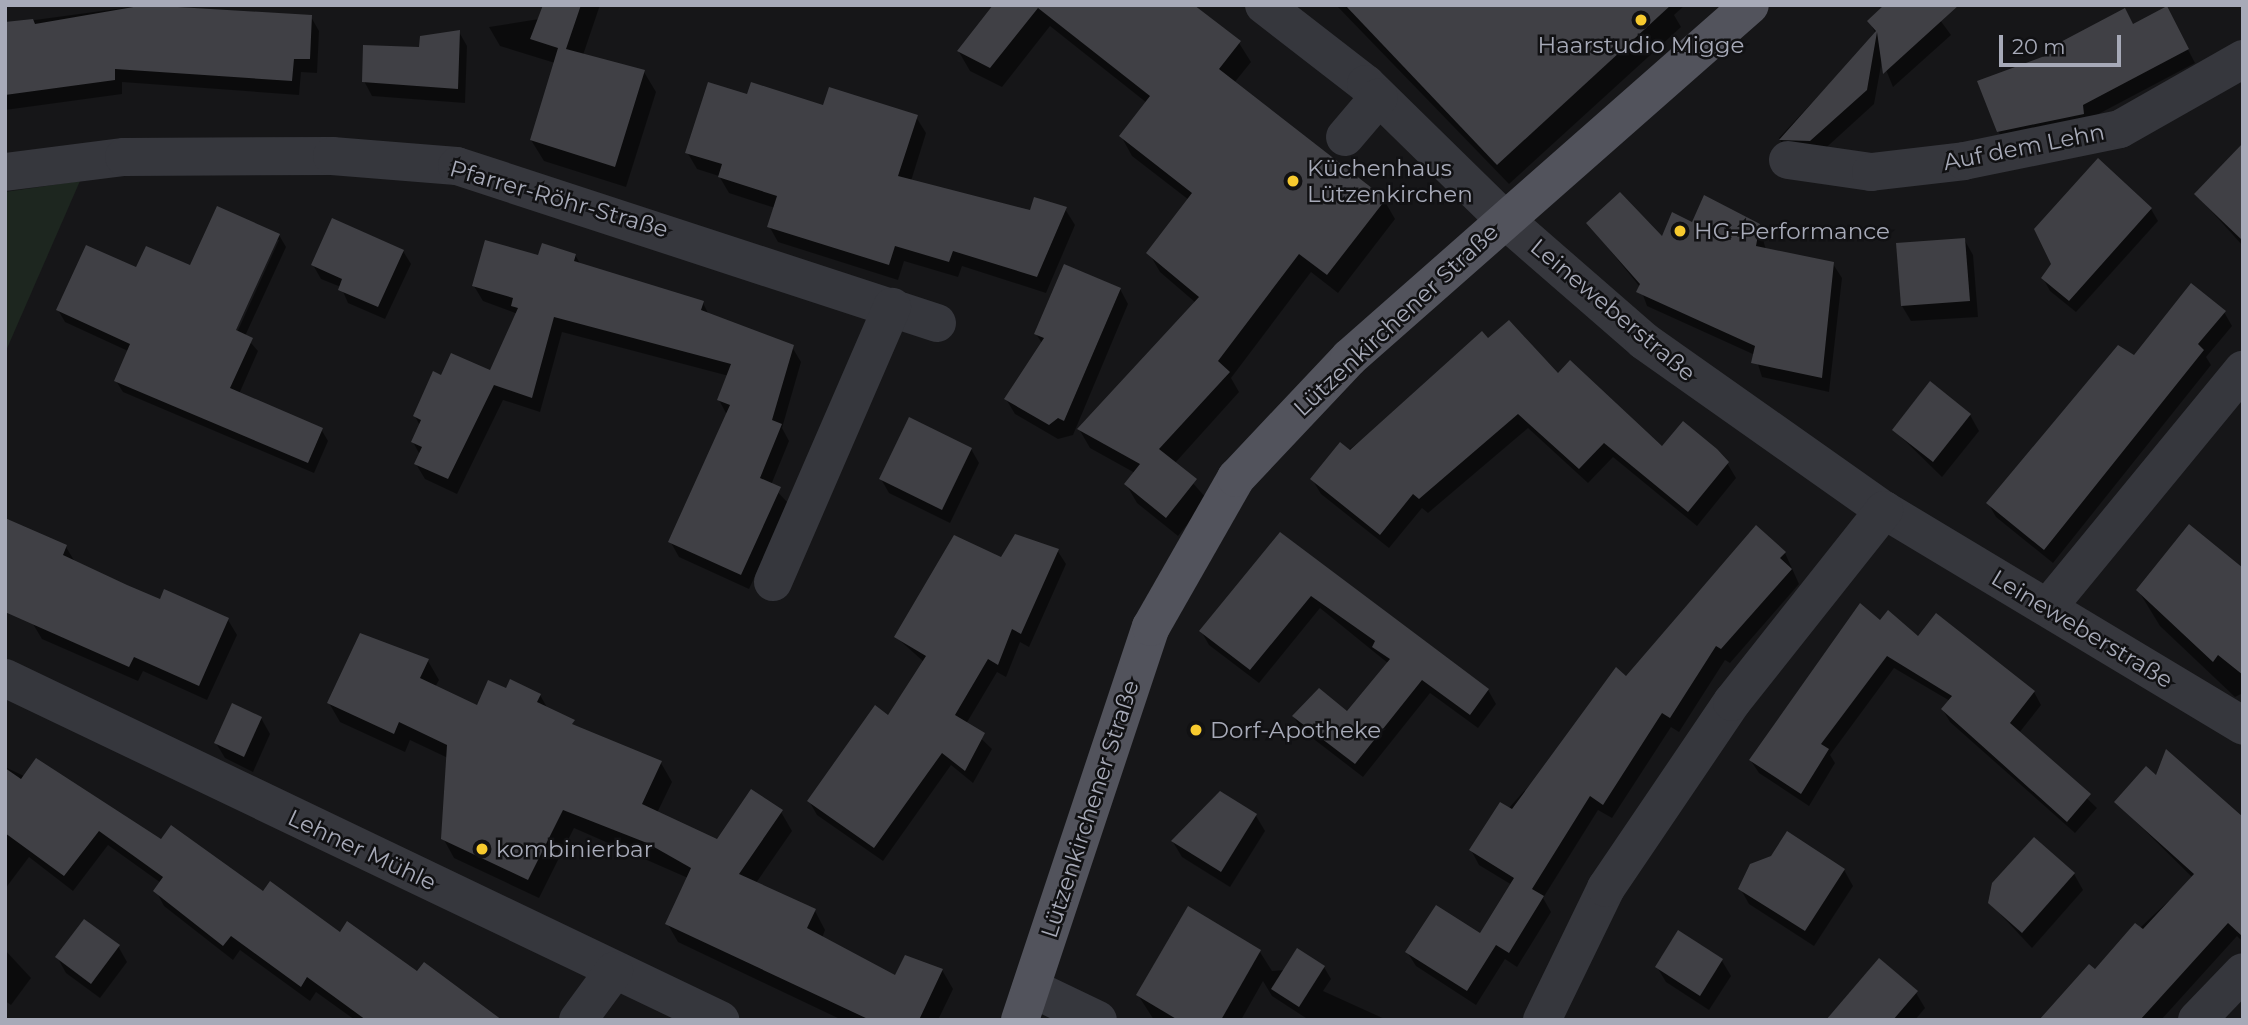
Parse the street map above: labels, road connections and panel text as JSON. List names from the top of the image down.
{
  "streets": {
    "main road": ["Lützenkirchener Straße"],
    "street": [
      "Auf dem Lehn",
      "Pfarrer-Röhr-Straße",
      "Leineweberstraße",
      "Lehner Mühle"
    ]
  },
  "crossings": [
    ["Leineweberstraße", "Lützenkirchener Straße"]
  ],
  "places": [
    "Haarstudio Migge",
    "Küchenhaus Lützenkirchen",
    "HG-Performance",
    "Dorf-Apotheke",
    "kombinierbar"
  ],
  "scale_bar": "20 m"
}
